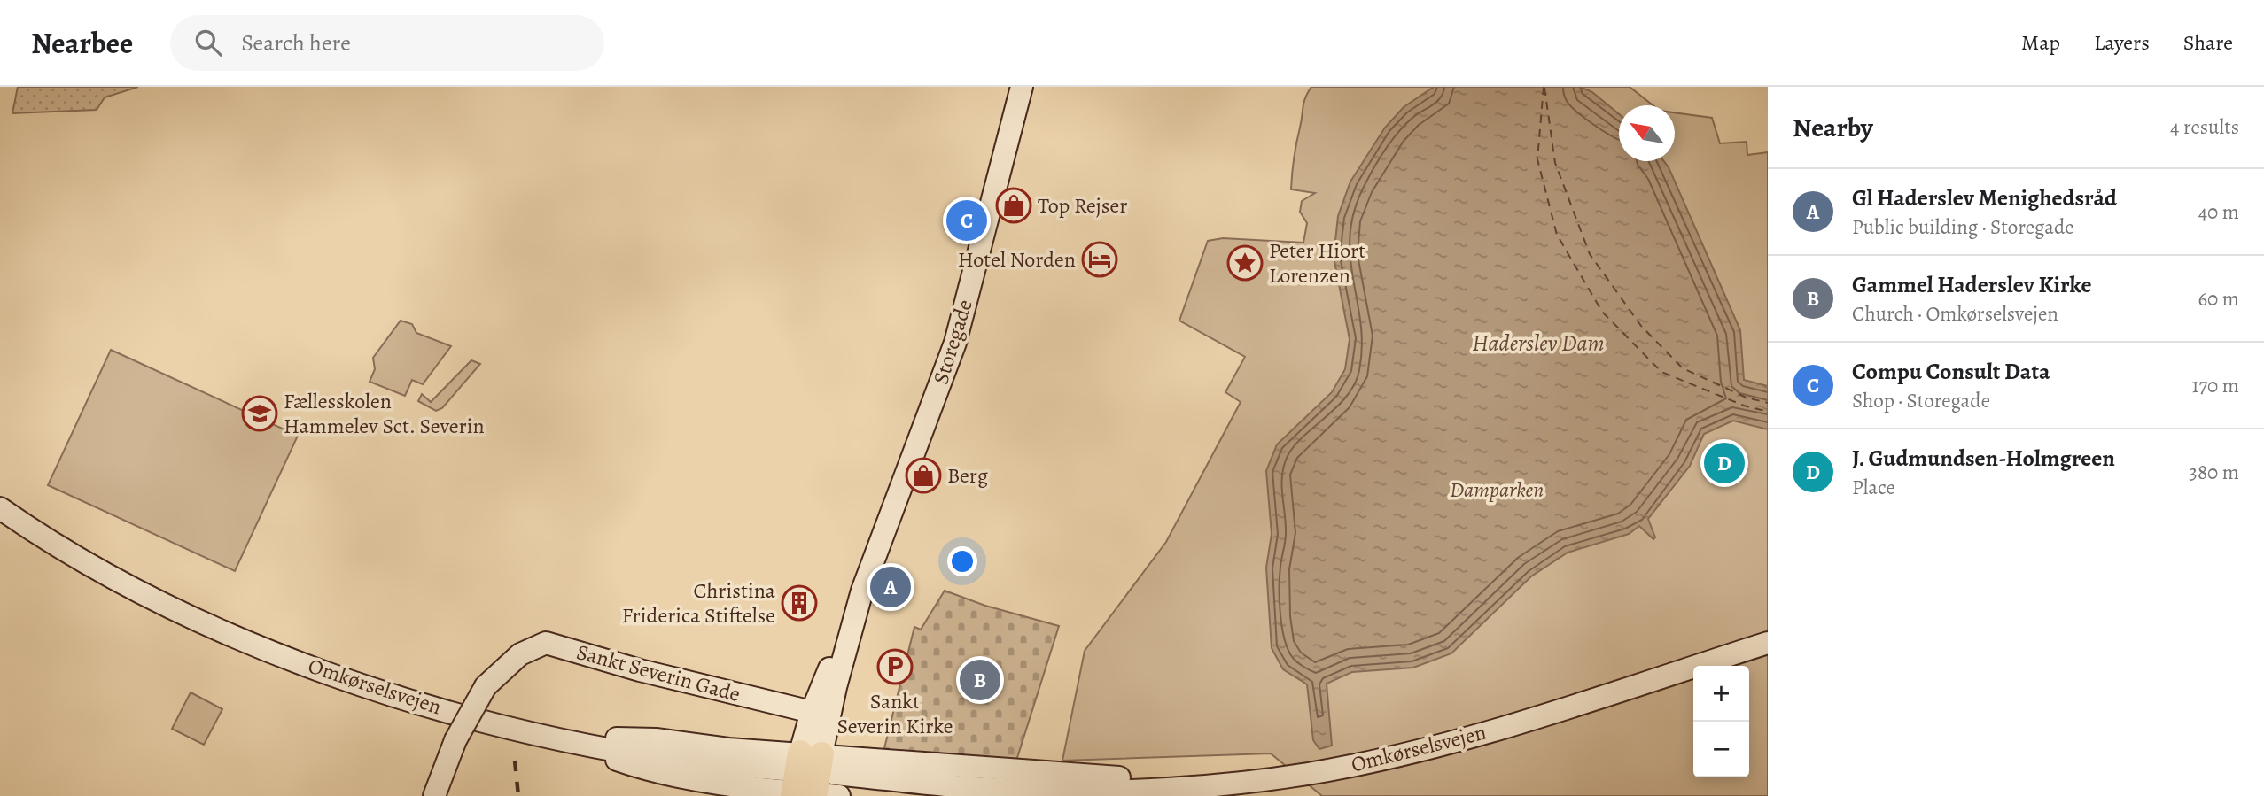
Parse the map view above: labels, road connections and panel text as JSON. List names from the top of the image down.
{
  "streets": {
    "main road": ["Storegade", "Sankt Severin Gade", "Omkørselsvejen"]
  },
  "crossings": [
    ["Storegade", "Sankt Severin Gade"]
  ],
  "water": ["Haderslev Dam"],
  "parks": ["Damparken"],
  "places": {
    "shop": ["Top Rejser", "Berg"],
    "hotel": ["Hotel Norden"],
    "place": ["Peter Hiort Lorenzen"],
    "school or university": ["Fællesskolen Hammelev Sct. Severin"],
    "building": ["Christina Friderica Stiftelse"],
    "parking": ["Sankt Severin Kirke"]
  },
  "north": "top left",
  "page": {
    "header": "Nearbee",
    "search": "Search here",
    "nav": ["Map", "Layers", "Share"],
    "heading": ["Nearby", "4 results"],
    "list": [
      {
        "mark": "A",
        "name": "Gl Haderslev Menighedsråd",
        "note": "Public building · Storegade",
        "value": "40 m"
      },
      {
        "mark": "B",
        "name": "Gammel Haderslev Kirke",
        "note": "Church · Omkørselsvejen",
        "value": "60 m"
      },
      {
        "mark": "C",
        "name": "Compu Consult Data",
        "note": "Shop · Storegade",
        "value": "170 m"
      },
      {
        "mark": "D",
        "name": "J. Gudmundsen-Holmgreen",
        "note": "Place",
        "value": "380 m"
      }
    ],
    "pins": [
      "C",
      "D",
      "A",
      "B"
    ],
    "map_buttons": ["+", "−"]
  }
}
